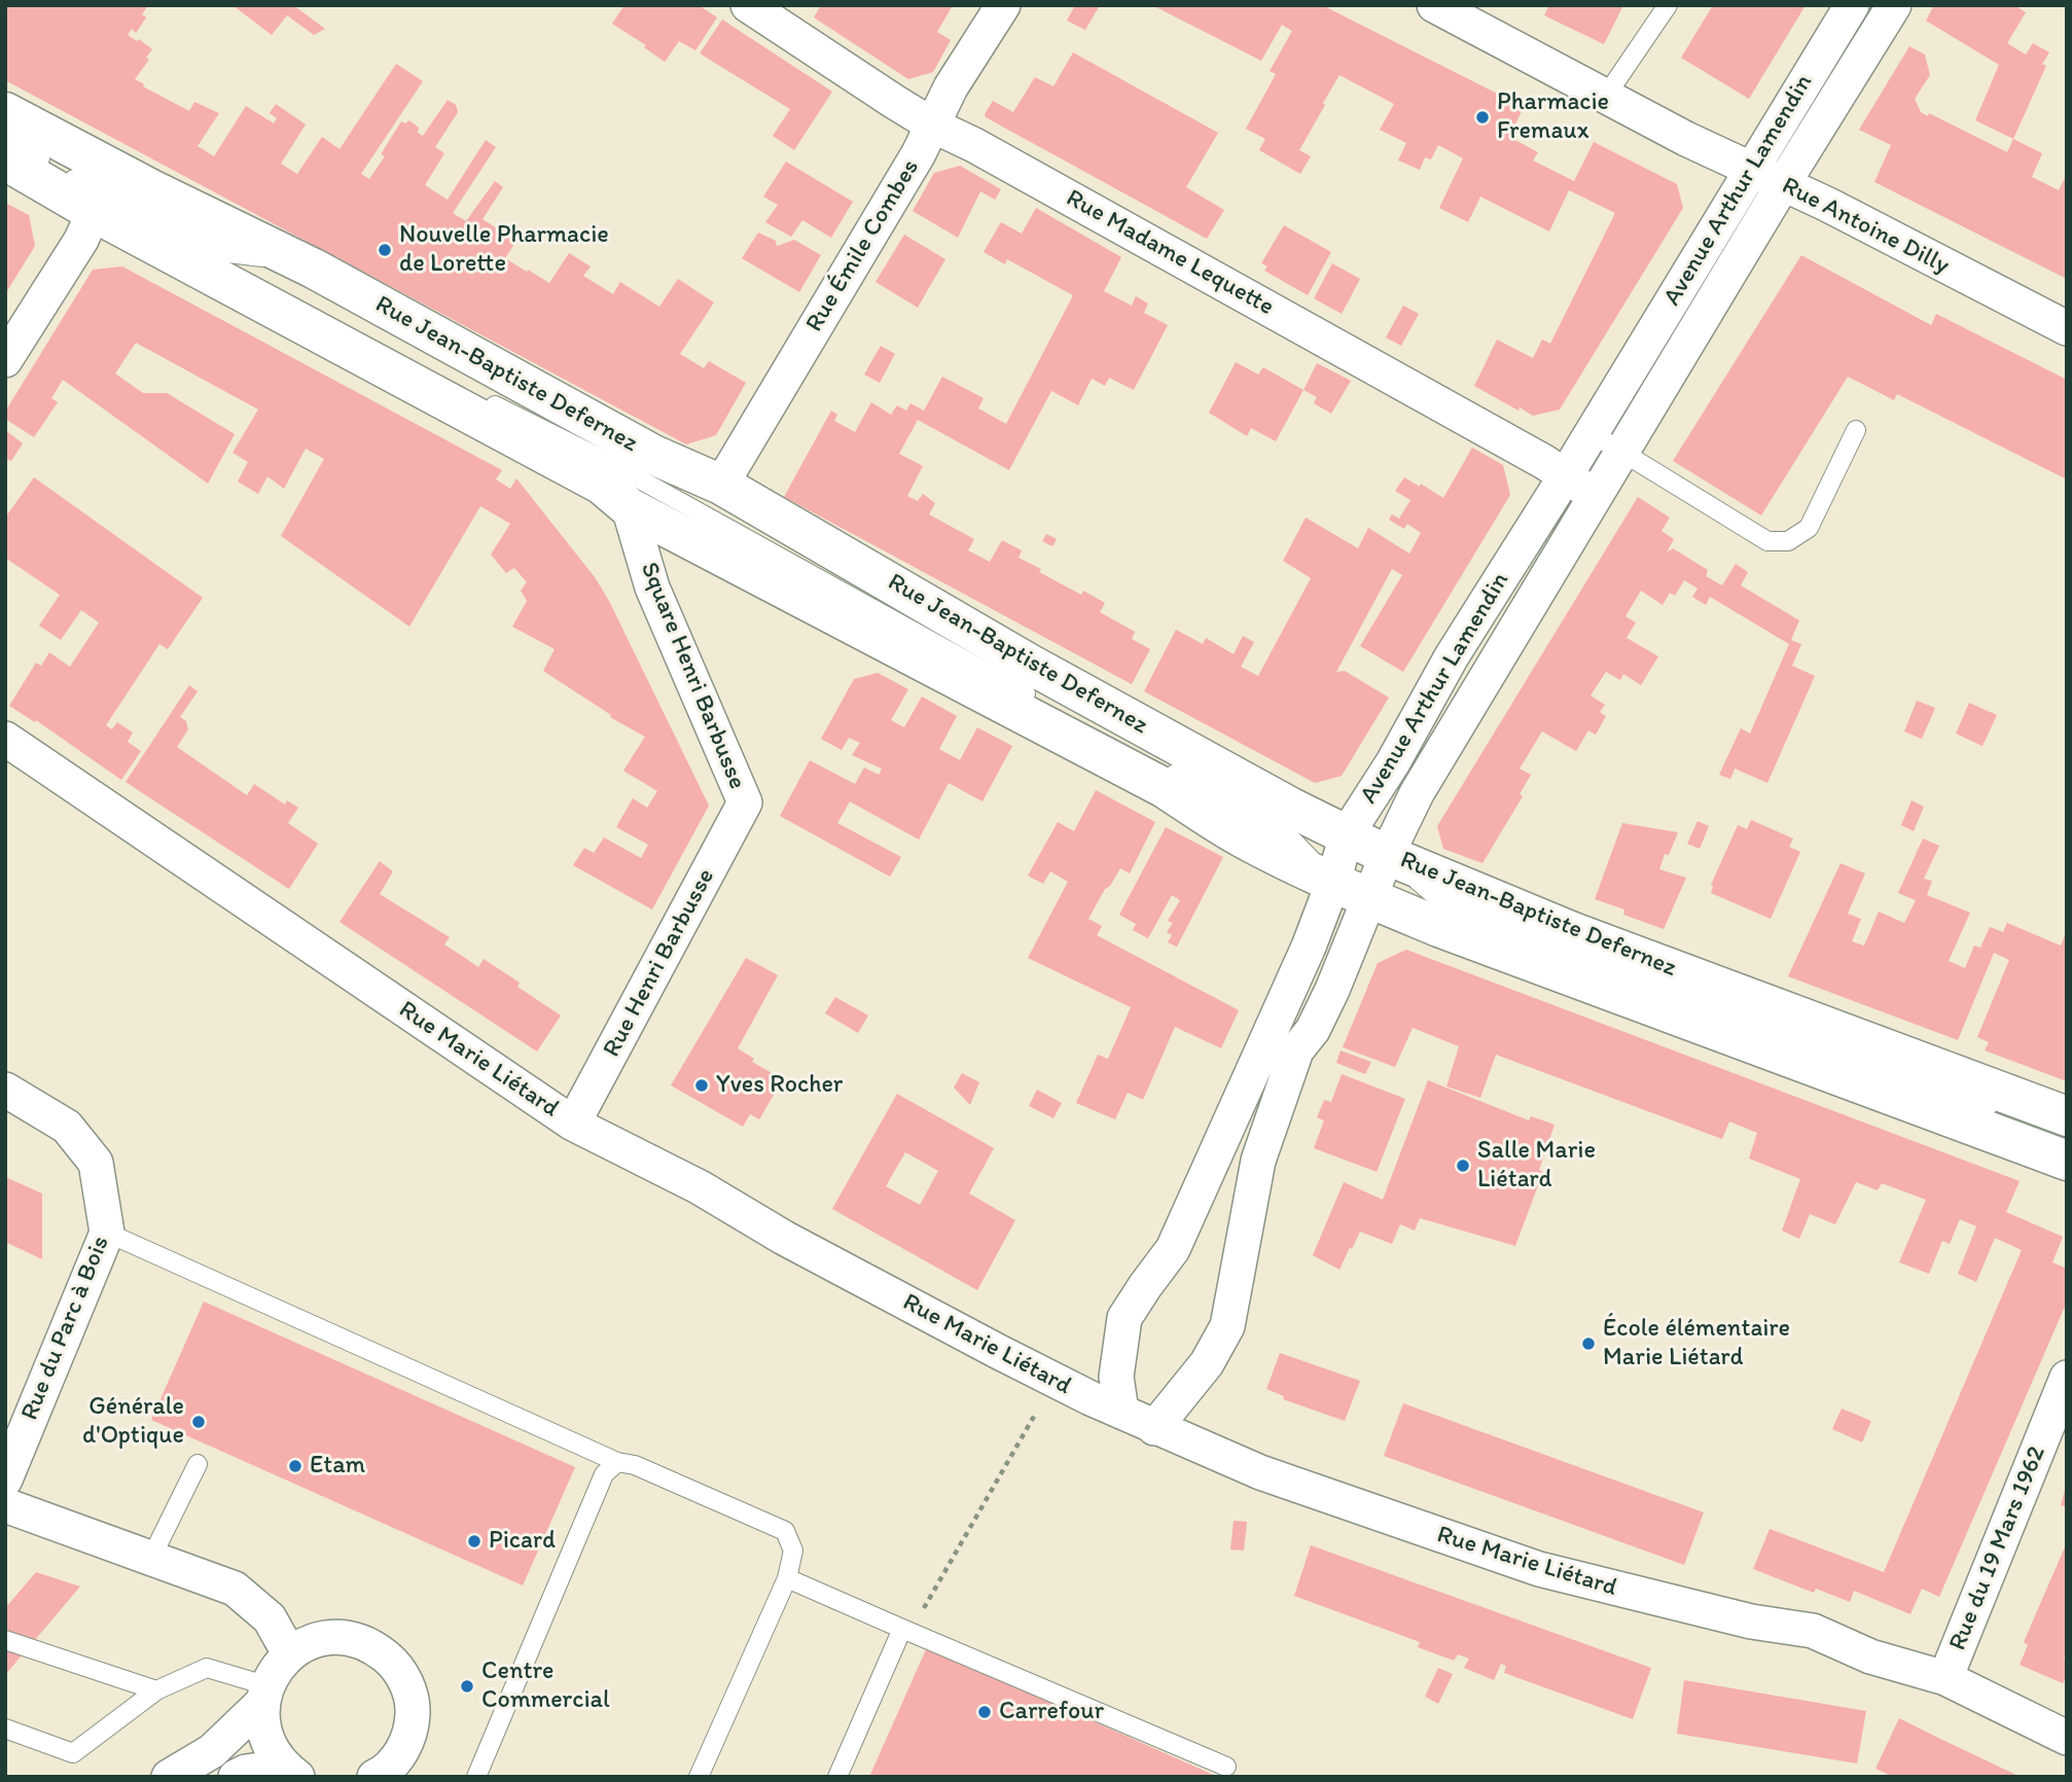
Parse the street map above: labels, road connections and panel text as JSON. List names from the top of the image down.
{
  "streets": {
    "main road": ["Rue Jean-Baptiste Defernez"],
    "street": [
      "Avenue Arthur Lamendin",
      "Rue Antoine Dilly",
      "Rue Émile Combes",
      "Rue Madame Lequette",
      "Square Henri Barbusse",
      "Rue Henri Barbusse",
      "Rue Marie Liétard",
      "Rue du Parc à Bois",
      "Rue du 19 Mars 1962"
    ]
  },
  "crossings": [
    ["Avenue Arthur Lamendin", "Rue Antoine Dilly"],
    ["Avenue Arthur Lamendin", "Rue Madame Lequette"],
    ["Avenue Arthur Lamendin", "Rue Jean-Baptiste Defernez"],
    ["Avenue Arthur Lamendin", "Rue Marie Liétard"],
    ["Rue Émile Combes", "Rue Madame Lequette"],
    ["Rue Émile Combes", "Rue Jean-Baptiste Defernez"],
    ["Rue Jean-Baptiste Defernez", "Square Henri Barbusse"],
    ["Square Henri Barbusse", "Rue Henri Barbusse"],
    ["Rue Henri Barbusse", "Rue Marie Liétard"],
    ["Rue Marie Liétard", "Rue du 19 Mars 1962"]
  ],
  "places": [
    "Pharmacie Fremaux",
    "Nouvelle Pharmacie de Lorette",
    "Yves Rocher",
    "Salle Marie Liétard",
    "École élémentaire Marie Liétard",
    "Générale d'Optique",
    "Etam",
    "Picard",
    "Centre Commercial",
    "Carrefour"
  ]
}
